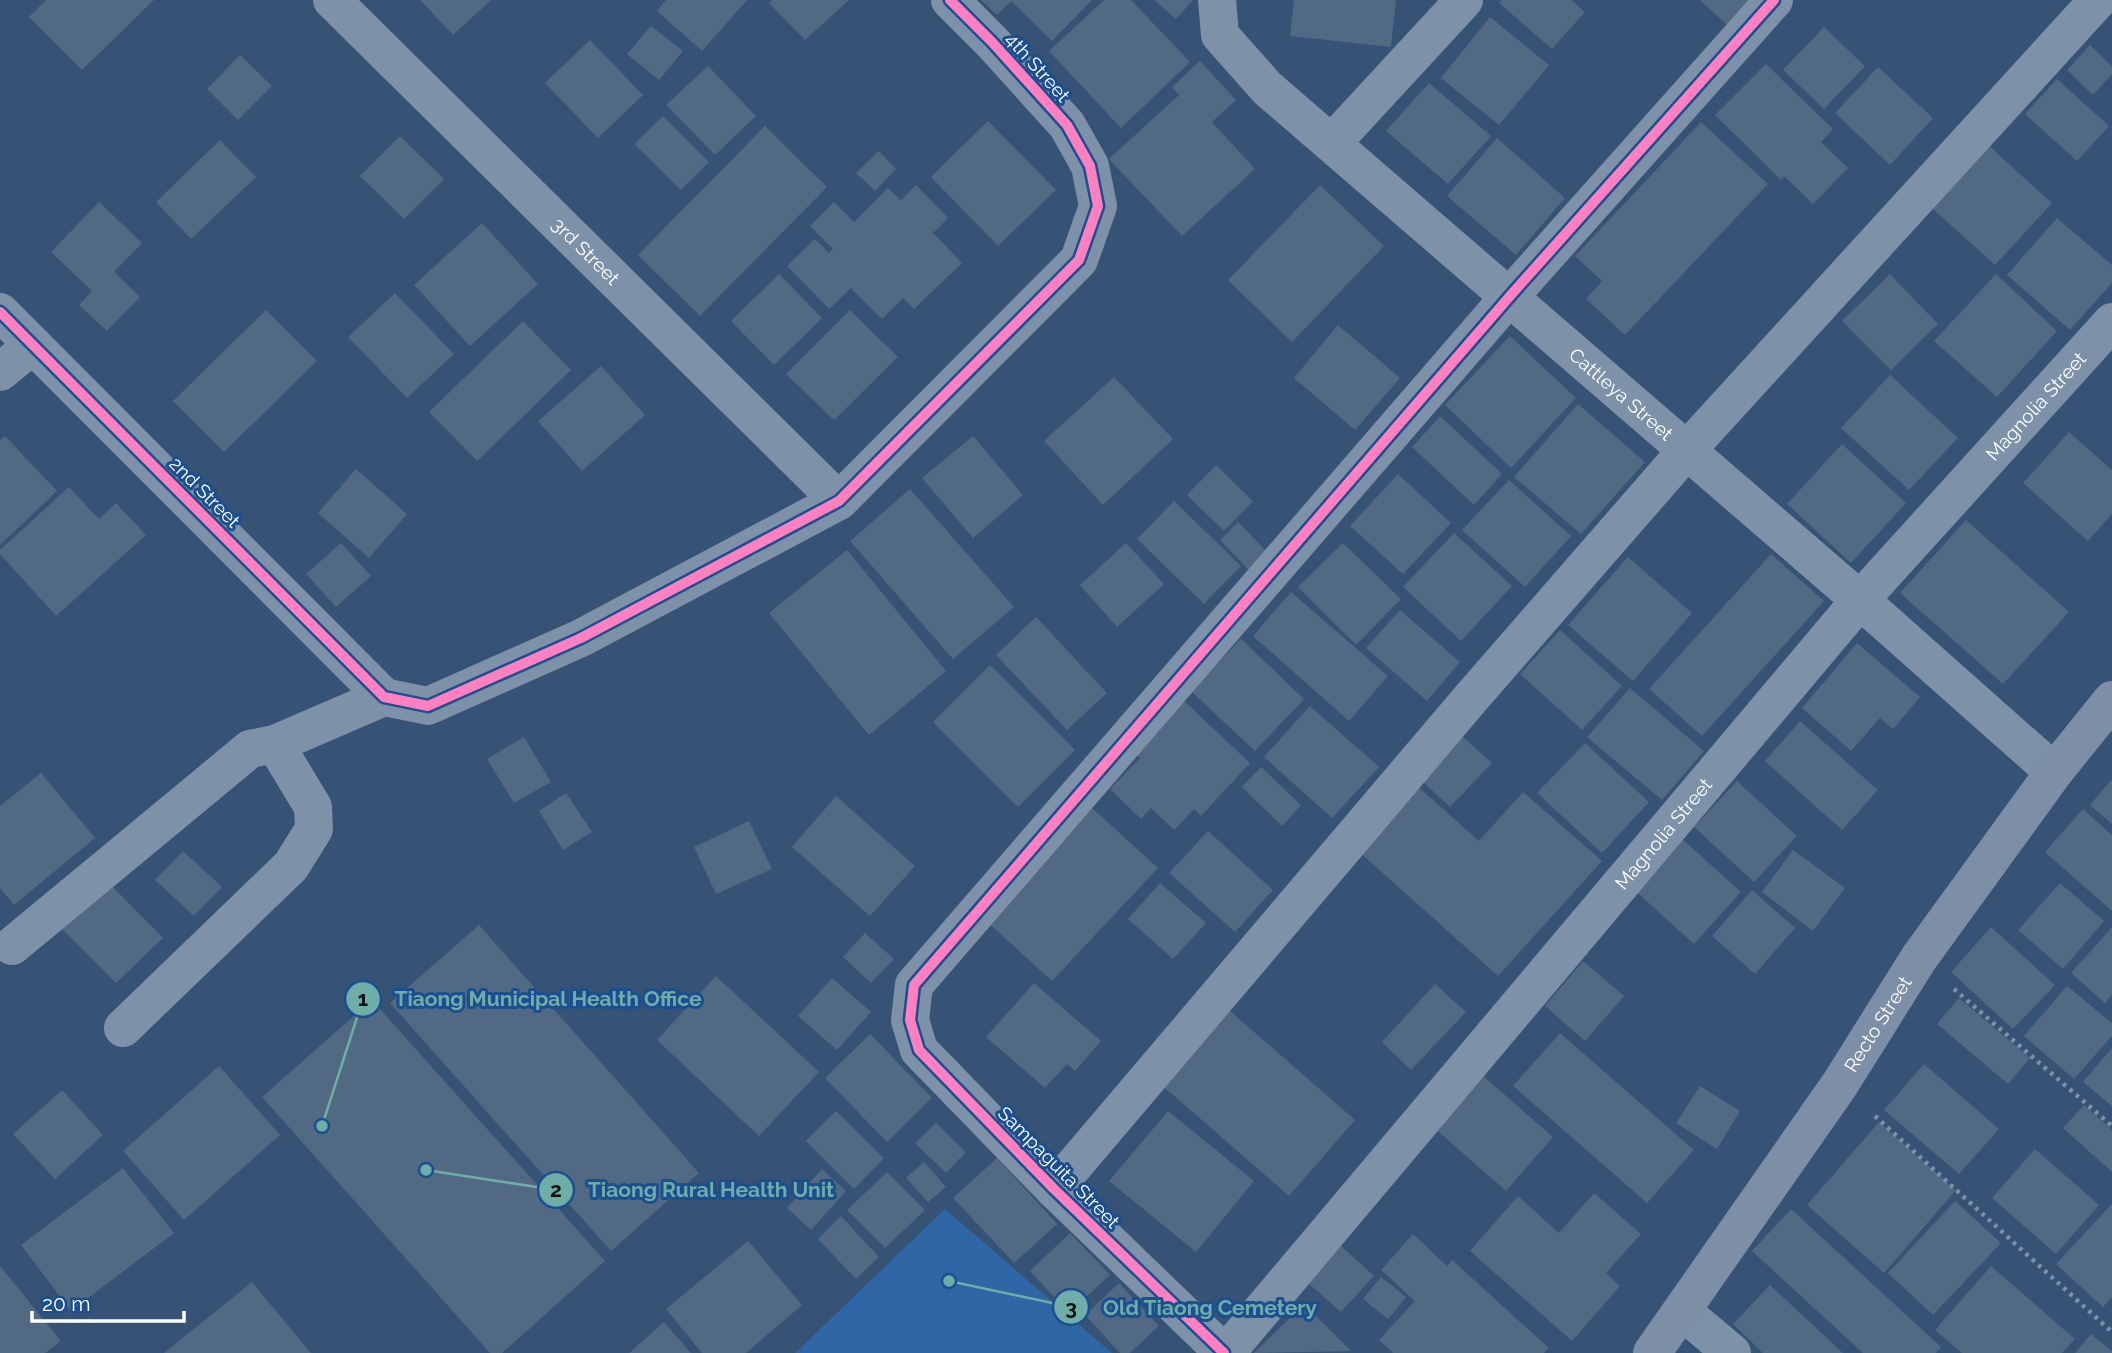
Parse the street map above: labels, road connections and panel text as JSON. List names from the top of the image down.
{
  "streets": {
    "main road": ["Recto Street"],
    "street": [
      "4th Street",
      "3rd Street",
      "Cattleya Street",
      "Magnolia Street",
      "2nd Street",
      "Sampaguita Street"
    ]
  },
  "crossings": [
    ["4th Street", "3rd Street"],
    ["4th Street", "2nd Street"],
    ["Cattleya Street", "Magnolia Street"],
    ["Cattleya Street", "Recto Street"],
    ["Cattleya Street", "Sampaguita Street"],
    ["Magnolia Street", "Sampaguita Street"]
  ],
  "places": ["Tiaong Municipal Health Office", "Tiaong Rural Health Unit", "Old Tiaong Cemetery"],
  "scale_bar": "20 m"
}
